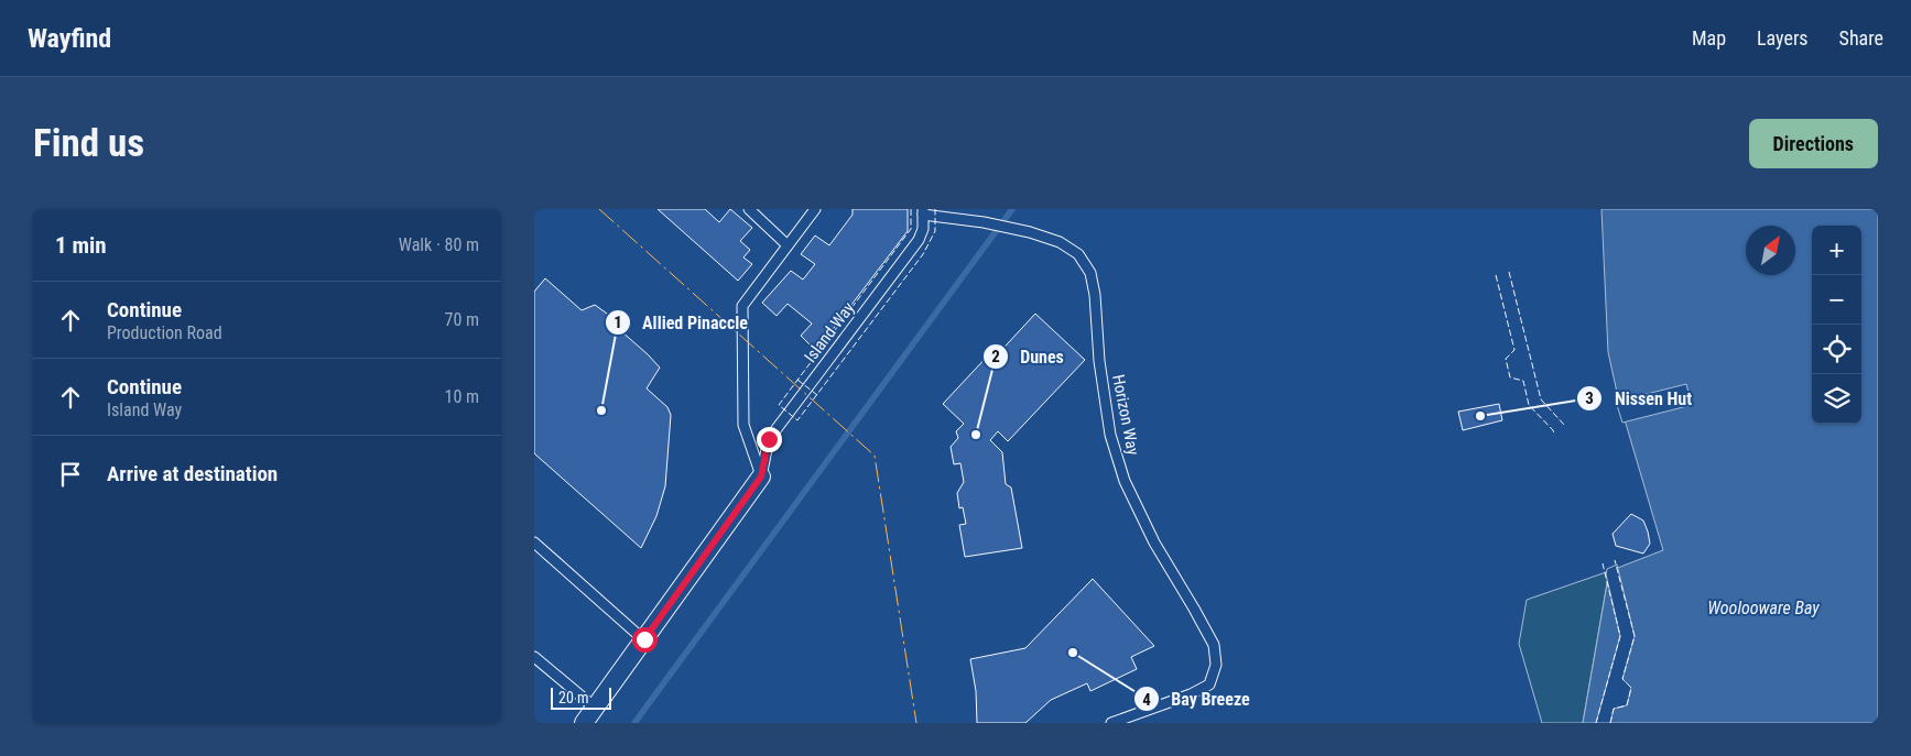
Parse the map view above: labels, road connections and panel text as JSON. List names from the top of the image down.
{
  "streets": {
    "lane": ["Island Way", "Horizon Way"]
  },
  "crossings": [
    ["Island Way", "Horizon Way"]
  ],
  "water": ["Woolooware Bay"],
  "places": [
    "Allied Pinaccle",
    "Nissen Hut",
    "Dunes",
    "Bay Breeze"
  ],
  "scale_bar": "20 m",
  "north": "top right",
  "page": {
    "header": "Wayfind",
    "nav": ["Map", "Layers", "Share"],
    "buttons": "Directions",
    "title": "Find us",
    "heading": ["1 min", "Walk · 80 m"],
    "map_buttons": ["+", "−"],
    "list": [
      ["Continue", "Production Road", "70 m"],
      ["Continue", "Island Way", "10 m"],
      "Arrive at destination"
    ],
    "scale": "20 m"
  }
}
